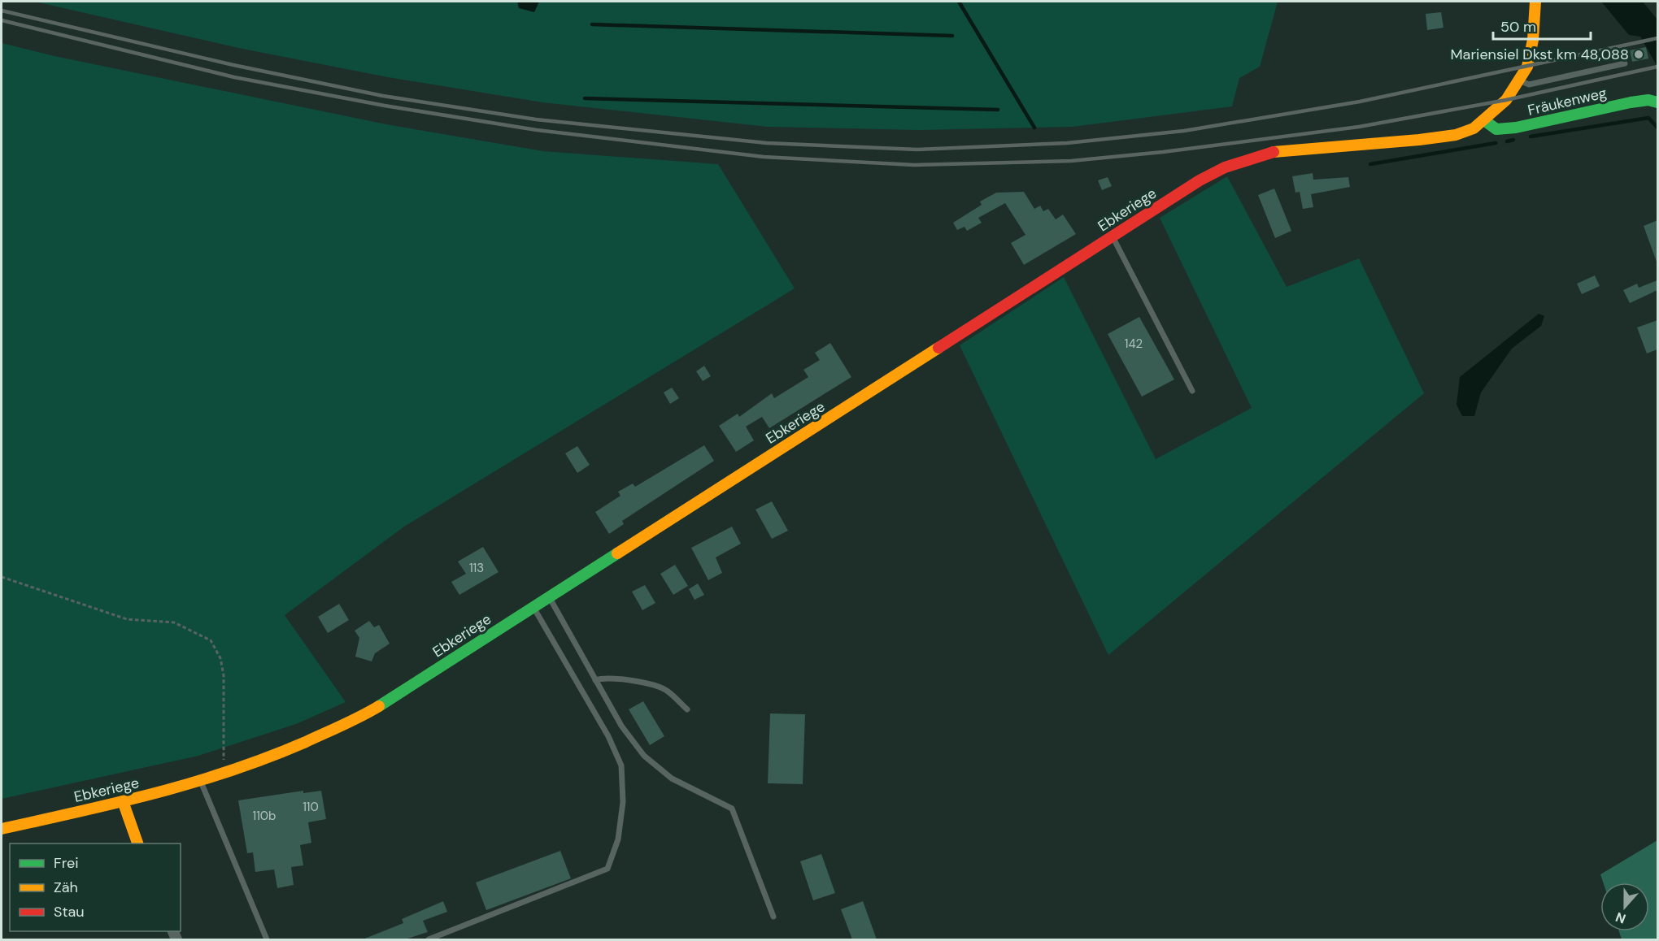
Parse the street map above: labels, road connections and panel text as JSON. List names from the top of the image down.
{
  "streets": {
    "street": ["Fräukenweg", "Ebkeriege"]
  },
  "crossings": [
    ["Fräukenweg", "Ebkeriege"]
  ],
  "places": ["Mariensiel Dkst km 48,088"],
  "house_numbers": [
    "142",
    "113",
    "110",
    "110b"
  ],
  "legend": ["Frei", "Zäh", "Stau"],
  "scale_bar": "50 m",
  "north": "bottom"
}
